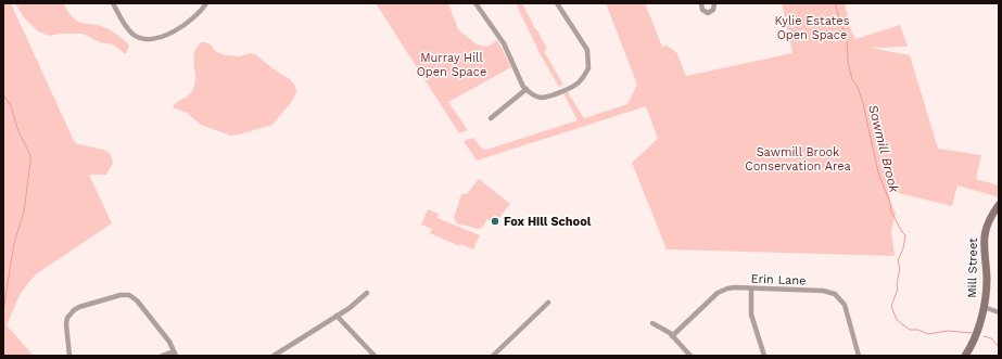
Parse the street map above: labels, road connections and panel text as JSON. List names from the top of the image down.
{
  "streets": {
    "street": ["Mill Street", "Erin Lane"]
  },
  "water": ["Sawmill Brook"],
  "parks": ["Kylie Estates Open Space", "Murray Hill Open Space", "Sawmill Brook Conservation Area"],
  "places": ["Fox Hill School"]
}
